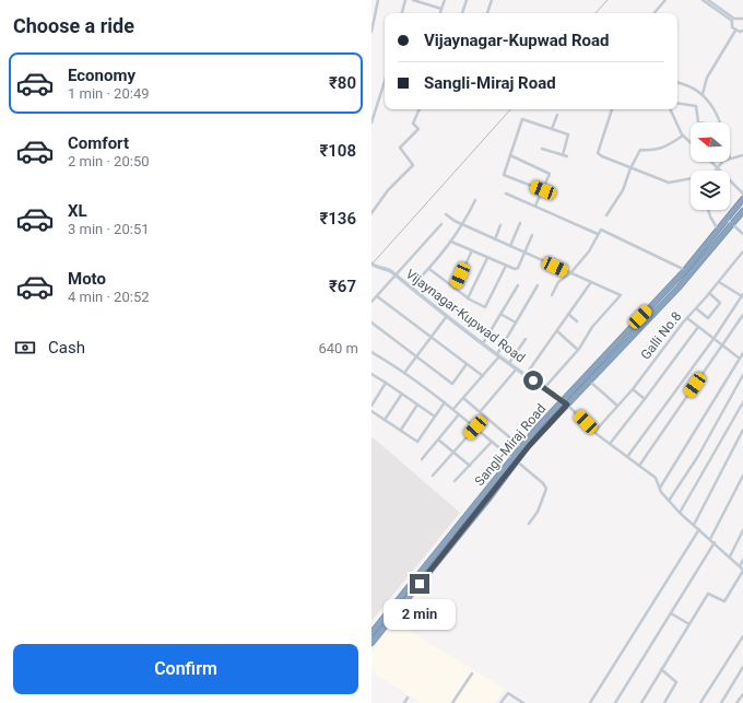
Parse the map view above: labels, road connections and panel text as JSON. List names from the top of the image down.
{
  "streets": {
    "highway": ["Sangli-Miraj Road"],
    "street": ["Vijaynagar-Kupwad Road", "Galli No.8"]
  },
  "crossings": [
    ["Vijaynagar-Kupwad Road", "Sangli-Miraj Road"]
  ],
  "north": "left",
  "page": {
    "heading": "Choose a ride",
    "banner": ["Vijaynagar-Kupwad Road", "Sangli-Miraj Road"],
    "list": [
      {
        "name": "Economy",
        "note": "1 min · 20:49",
        "value": "₹80"
      },
      {
        "name": "Comfort",
        "note": "2 min · 20:50",
        "value": "₹108"
      },
      {
        "name": "XL",
        "note": "3 min · 20:51",
        "value": "₹136"
      },
      {
        "name": "Moto",
        "note": "4 min · 20:52",
        "value": "₹67"
      }
    ],
    "pay": ["Cash", "640 m"],
    "bubble": "2 min",
    "buttons": "Confirm"
  }
}
